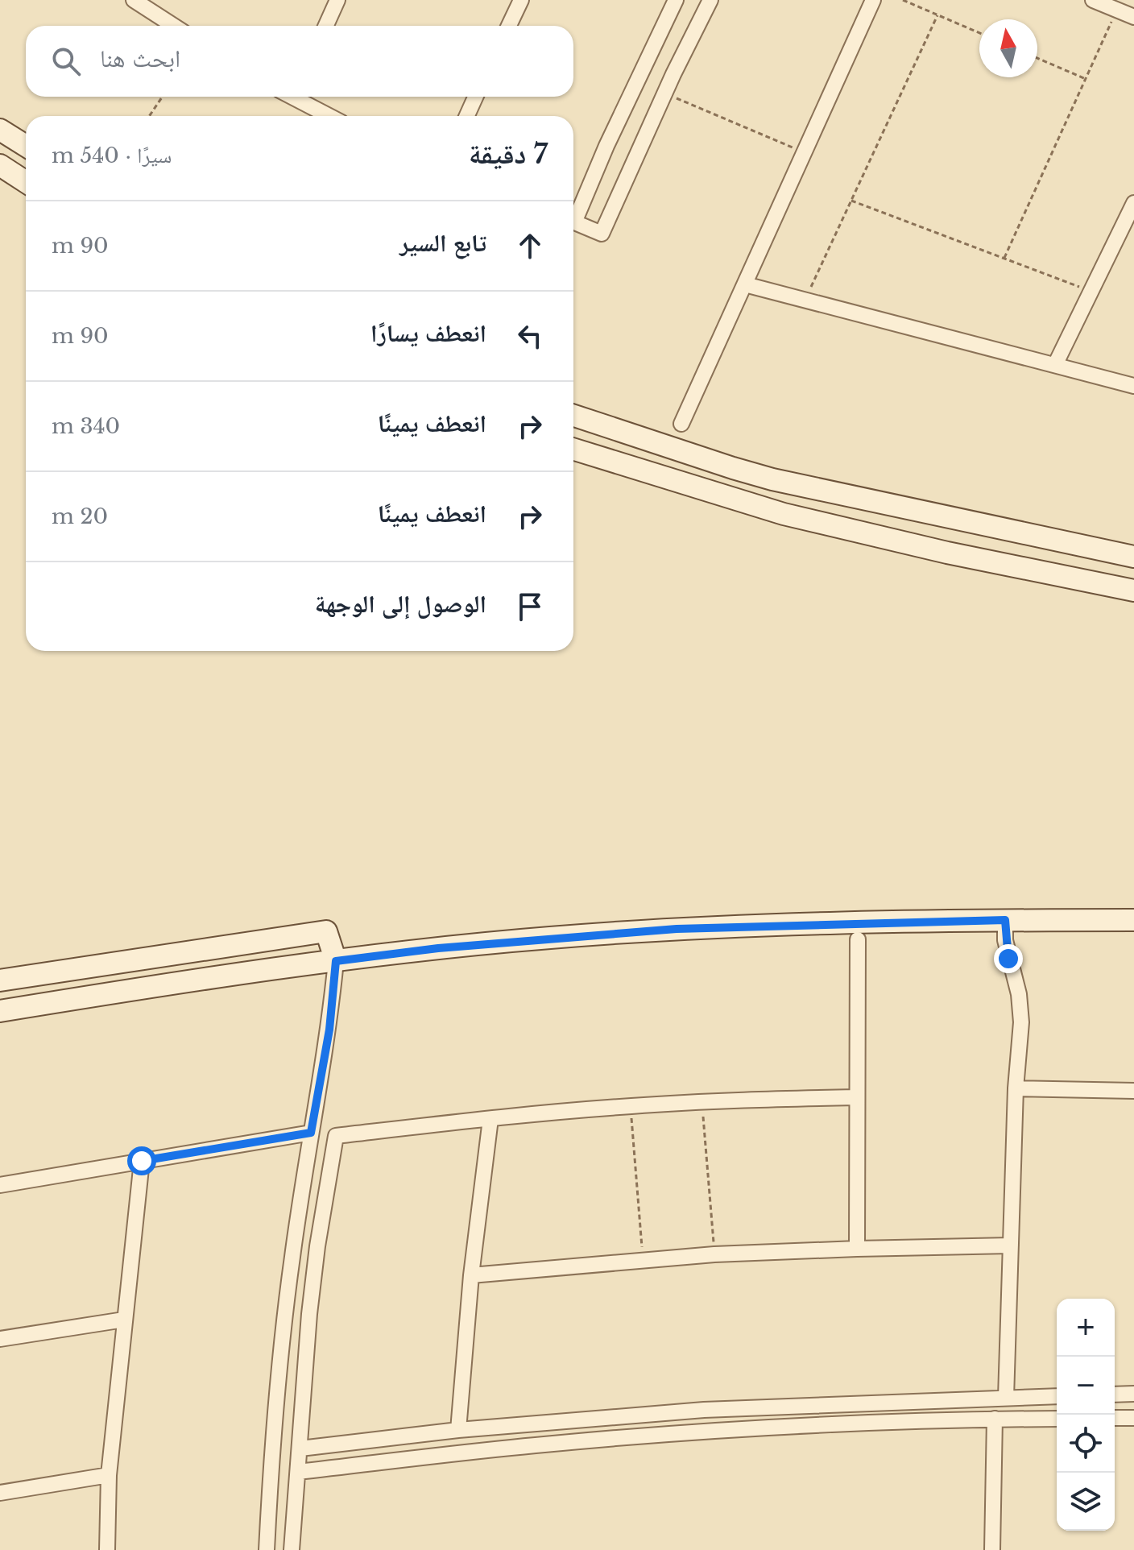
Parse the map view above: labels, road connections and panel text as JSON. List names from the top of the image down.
{
  "north": "top",
  "page": {
    "search": "ابحث هنا",
    "heading": ["7 دقيقة", "سيرًا · 540 m"],
    "list": [
      ["تابع السير", "90 m"],
      ["انعطف يسارًا", "90 m"],
      ["انعطف يمينًا", "340 m"],
      ["انعطف يمينًا", "20 m"],
      "الوصول إلى الوجهة"
    ],
    "map_buttons": ["+", "−"]
  }
}
